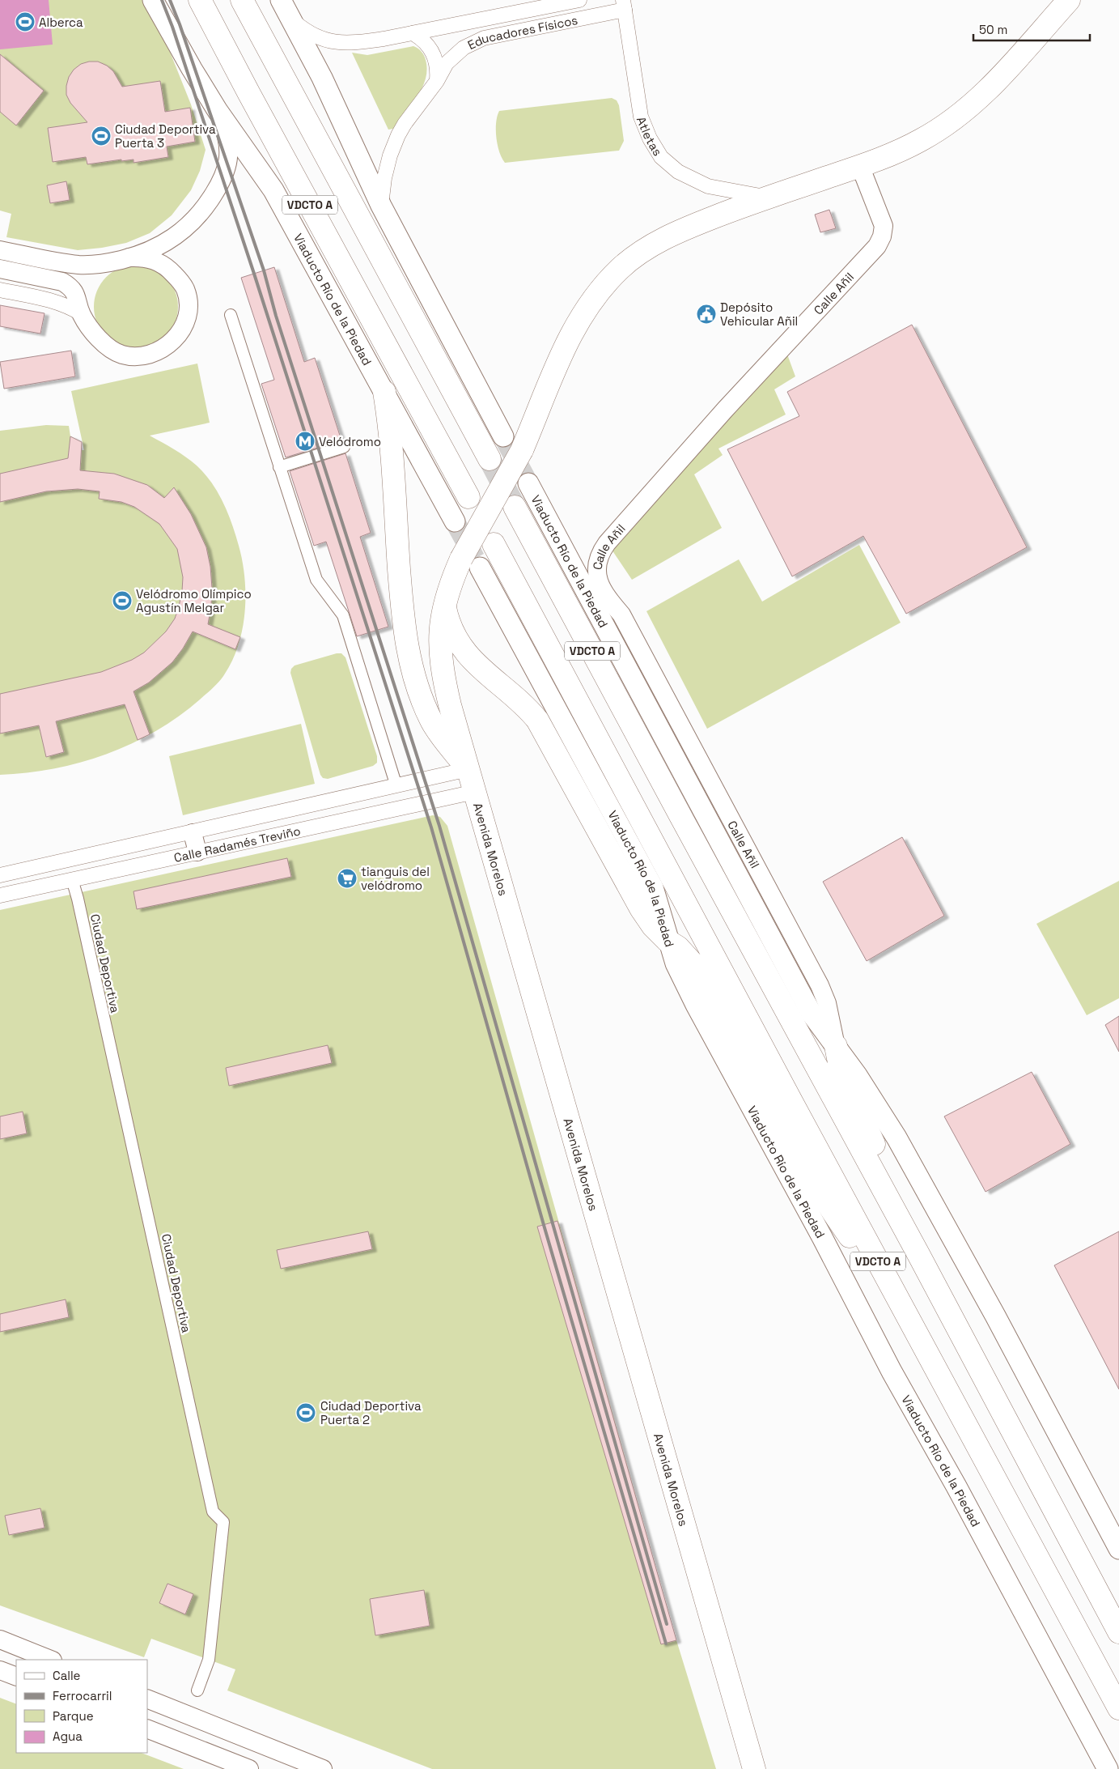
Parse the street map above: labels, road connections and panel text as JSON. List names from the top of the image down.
{
  "streets": {
    "main road": ["VDCTO A", "Viaducto Río de la Piedad", "Avenida Morelos"],
    "street": [
      "Educadores Físicos",
      "Atletas",
      "Calle Añil",
      "Calle Radamés Treviño",
      "Ciudad Deportiva"
    ]
  },
  "crossings": [
    ["Educadores Físicos", "Atletas"],
    ["Calle Añil", "Viaducto Río de la Piedad"],
    ["Viaducto Río de la Piedad", "Avenida Morelos"],
    ["Calle Radamés Treviño", "Avenida Morelos"],
    ["Calle Radamés Treviño", "Ciudad Deportiva"]
  ],
  "places": {
    "sports": [
      "Alberca",
      "Ciudad Deportiva Puerta 3",
      "Velódromo Olímpico Agustín Melgar",
      "Ciudad Deportiva Puerta 2"
    ],
    "public building": ["Depósito Vehicular Añil"],
    "metro station": ["Velódromo"],
    "supermarket": ["tianguis del velódromo"]
  },
  "legend": [
    "Calle",
    "Ferrocarril",
    "Parque",
    "Agua"
  ],
  "scale_bar": "50 m"
}
